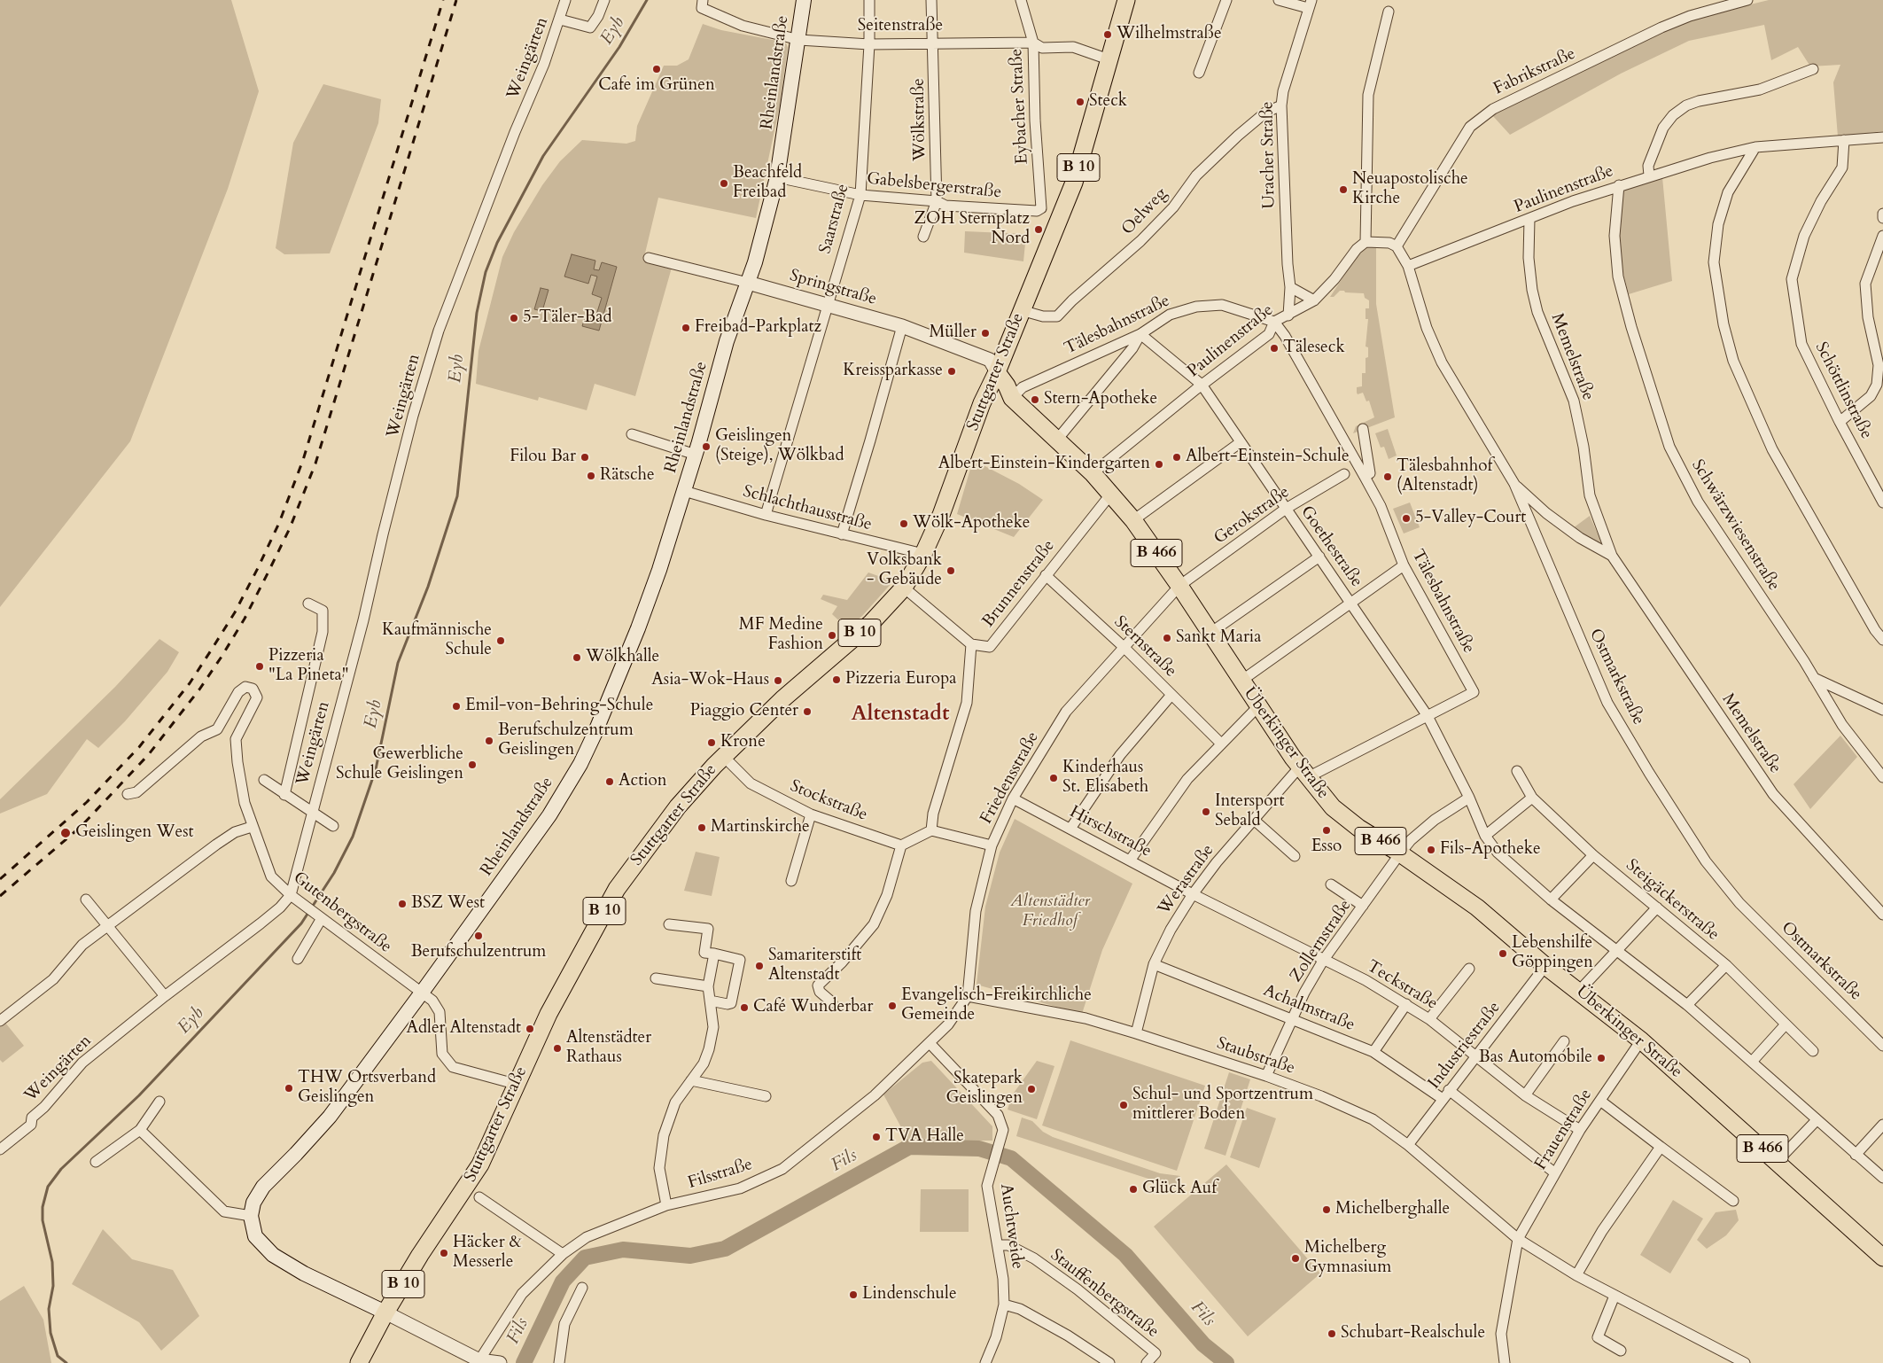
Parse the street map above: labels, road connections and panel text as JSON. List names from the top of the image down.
{
  "streets": {
    "main road": [
      "Rheinlandstraße",
      "B 10",
      "Stuttgarter Straße",
      "B 466",
      "Überkinger Straße"
    ],
    "street": [
      "Seitenstraße",
      "Weingärten",
      "Fabrikstraße",
      "Eybacher Straße",
      "Wölkstraße",
      "Uracher Straße",
      "Gabelsbergerstraße",
      "Paulinenstraße",
      "Oelweg",
      "Saarstraße",
      "Springstraße",
      "Tälesbahnstraße",
      "Memelstraße",
      "Schöttlinstraße",
      "Schlachthausstraße",
      "Gerokstraße",
      "Schwärzwiesenstraße",
      "Goethestraße",
      "Brunnenstraße",
      "Sternstraße",
      "Ostmarkstraße",
      "Friedensstraße",
      "Stockstraße",
      "Hirschstraße",
      "Werastraße",
      "Steigäckerstraße",
      "Gutenbergstraße",
      "Zollernstraße",
      "Teckstraße",
      "Achalmstraße",
      "Industriestraße",
      "Staubstraße",
      "Frauenstraße",
      "Filsstraße",
      "Auchtweide",
      "Stauffenbergstraße"
    ]
  },
  "crossings": [
    ["Seitenstraße", "Rheinlandstraße"],
    ["Seitenstraße", "Eybacher Straße"],
    ["Seitenstraße", "Wölkstraße"],
    ["Seitenstraße", "Saarstraße"],
    ["Seitenstraße", "Stuttgarter Straße"],
    ["Weingärten", "Gutenbergstraße"],
    ["Rheinlandstraße", "Gabelsbergerstraße"],
    ["Rheinlandstraße", "Springstraße"],
    ["Rheinlandstraße", "Schlachthausstraße"],
    ["Rheinlandstraße", "Gutenbergstraße"],
    ["Eybacher Straße", "Gabelsbergerstraße"],
    ["Wölkstraße", "Gabelsbergerstraße"],
    ["Uracher Straße", "Paulinenstraße"],
    ["Uracher Straße", "Oelweg"],
    ["Gabelsbergerstraße", "Saarstraße"],
    ["Paulinenstraße", "Tälesbahnstraße"],
    ["Paulinenstraße", "Memelstraße"],
    ["Paulinenstraße", "Schöttlinstraße"],
    ["Paulinenstraße", "Schwärzwiesenstraße"],
    ["Paulinenstraße", "Goethestraße"],
    ["Paulinenstraße", "Ostmarkstraße"],
    ["Paulinenstraße", "Überkinger Straße"],
    ["Oelweg", "Stuttgarter Straße"],
    ["Saarstraße", "Springstraße"],
    ["Saarstraße", "Schlachthausstraße"],
    ["Springstraße", "Stuttgarter Straße"],
    ["Springstraße", "Überkinger Straße"],
    ["Tälesbahnstraße", "Goethestraße"],
    ["Tälesbahnstraße", "Überkinger Straße"],
    ["Tälesbahnstraße", "Werastraße"],
    ["Memelstraße", "Ostmarkstraße"],
    ["Stuttgarter Straße", "Schlachthausstraße"],
    ["Stuttgarter Straße", "Überkinger Straße"],
    ["Stuttgarter Straße", "Stockstraße"],
    ["Stuttgarter Straße", "Gutenbergstraße"],
    ["Gerokstraße", "Goethestraße"],
    ["Gerokstraße", "Überkinger Straße"],
    ["Gerokstraße", "Friedensstraße"],
    ["Goethestraße", "Werastraße"],
    ["Goethestraße", "Zollernstraße"],
    ["Brunnenstraße", "Sternstraße"],
    ["Brunnenstraße", "Überkinger Straße"],
    ["Sternstraße", "Friedensstraße"],
    ["Überkinger Straße", "Friedensstraße"],
    ["Überkinger Straße", "Werastraße"],
    ["Überkinger Straße", "Zollernstraße"],
    ["Überkinger Straße", "Industriestraße"],
    ["Überkinger Straße", "Frauenstraße"],
    ["Friedensstraße", "Hirschstraße"],
    ["Friedensstraße", "Staubstraße"],
    ["Friedensstraße", "Filsstraße"],
    ["Friedensstraße", "Auchtweide"],
    ["Hirschstraße", "Werastraße"],
    ["Hirschstraße", "Teckstraße"],
    ["Werastraße", "Teckstraße"],
    ["Werastraße", "Achalmstraße"],
    ["Werastraße", "Staubstraße"],
    ["Zollernstraße", "Teckstraße"],
    ["Zollernstraße", "Achalmstraße"],
    ["Zollernstraße", "Staubstraße"],
    ["Teckstraße", "Industriestraße"],
    ["Teckstraße", "Frauenstraße"],
    ["Achalmstraße", "Industriestraße"],
    ["Achalmstraße", "Frauenstraße"],
    ["Industriestraße", "Staubstraße"],
    ["Staubstraße", "Frauenstraße"],
    ["Filsstraße", "Auchtweide"],
    ["Auchtweide", "Stauffenbergstraße"]
  ],
  "districts": ["Altenstadt"],
  "water": ["Eyb", "Fils"],
  "parks": ["Altenstädter Friedhof"],
  "places": [
    "Wilhelmstraße",
    "Cafe im Grünen",
    "Steck",
    "Beachfeld Freibad",
    "Neuapostolische Kirche",
    "ZOH Sternplatz Nord",
    "5-Täler-Bad",
    "Freibad-Parkplatz",
    "Müller",
    "Täleseck",
    "Kreissparkasse",
    "Stern-Apotheke",
    "Geislingen (Steige), Wölkbad",
    "Filou Bar",
    "Albert-Einstein-Schule",
    "Albert-Einstein-Kindergarten",
    "Rätsche",
    "Tälesbahnhof (Altenstadt)",
    "5-Valley-Court",
    "Wölk-Apotheke",
    "Volksbank - Gebäude",
    "MF Medine Fashion",
    "Sankt Maria",
    "Kaufmännische Schule",
    "Wölkhalle",
    "Pizzeria \"La Pineta\"",
    "Pizzeria Europa",
    "Asia-Wok-Haus",
    "Emil-von-Behring-Schule",
    "Piaggio Center",
    "Berufschulzentrum Geislingen",
    "Krone",
    "Gewerbliche Schule Geislingen",
    "Kinderhaus St. Elisabeth",
    "Action",
    "Intersport Sebald",
    "Martinskirche",
    "Esso",
    "Geislingen West",
    "Fils-Apotheke",
    "BSZ West",
    "Berufschulzentrum",
    "Lebenshilfe Göppingen",
    "Samariterstift Altenstadt",
    "Evangelisch-Freikirchliche Gemeinde",
    "Café Wunderbar",
    "Adler Altenstadt",
    "Altenstädter Rathaus",
    "Bas Automobile",
    "THW Ortsverband Geislingen",
    "Skatepark Geislingen",
    "Schul- und Sportzentrum mittlerer Boden",
    "TVA Halle",
    "Glück Auf",
    "Michelberghalle",
    "Häcker & Messerle",
    "Michelberg Gymnasium",
    "Lindenschule",
    "Schubart-Realschule"
  ]
}
